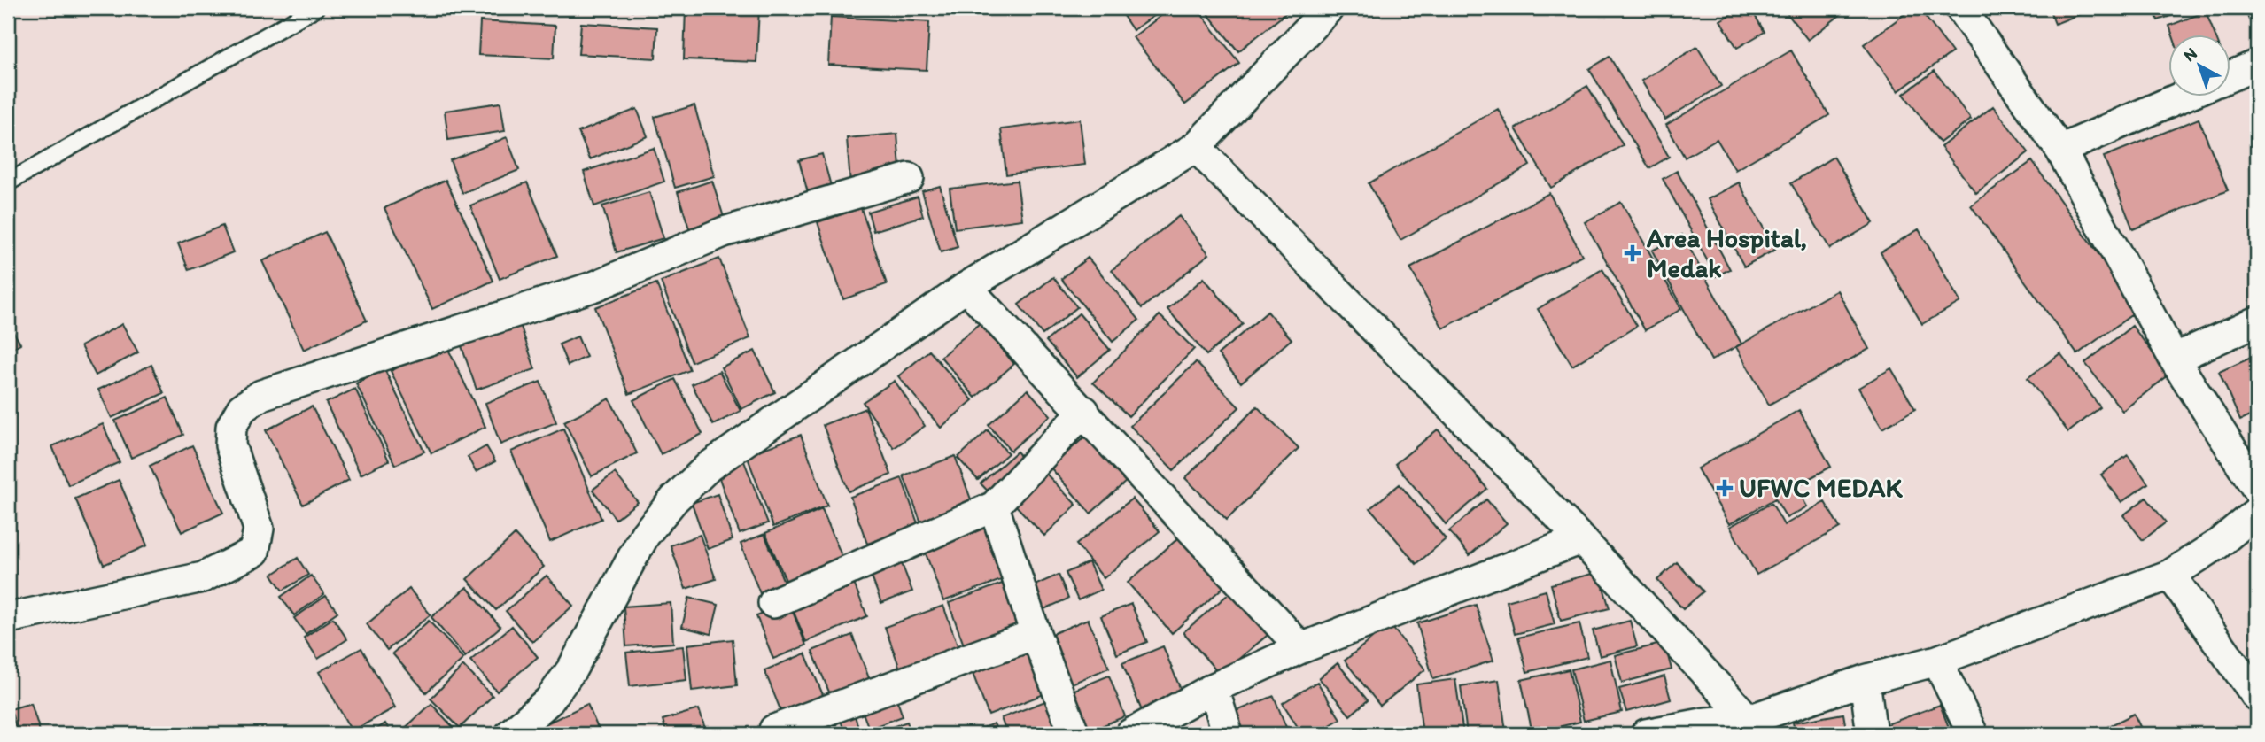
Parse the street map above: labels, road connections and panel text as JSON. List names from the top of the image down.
{
  "places": {
    "health": ["Area Hospital, Medak", "UFWC MEDAK"]
  },
  "north": "top left"
}
